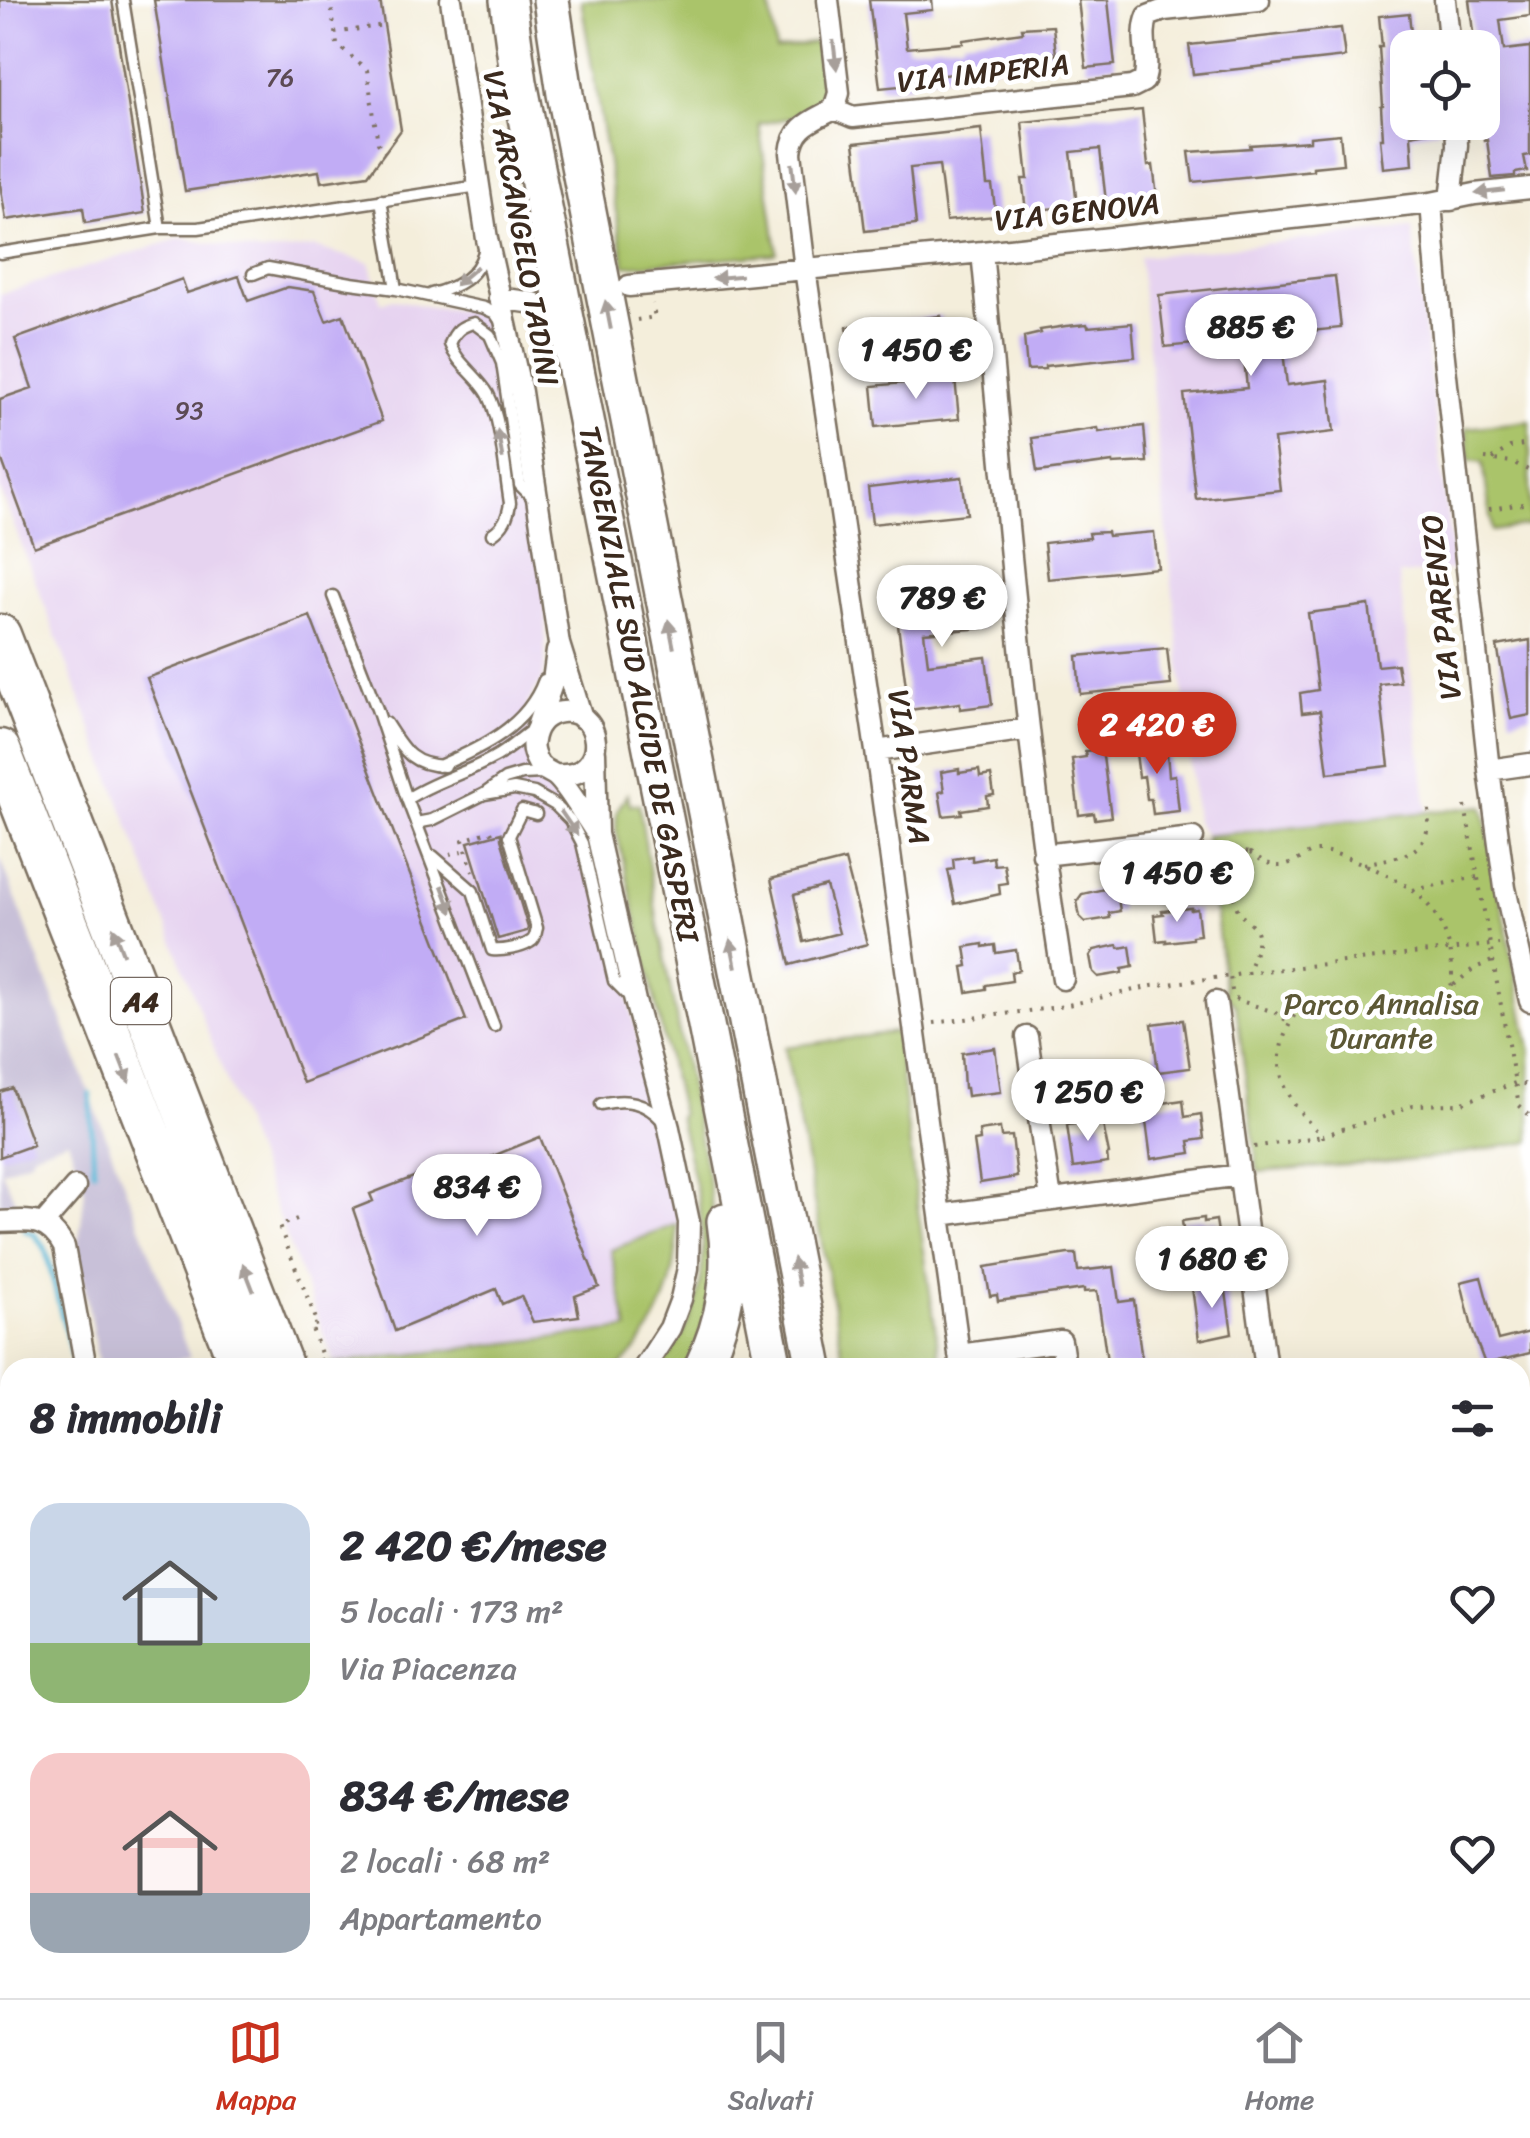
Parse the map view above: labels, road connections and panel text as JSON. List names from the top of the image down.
{
  "streets": {
    "highway": ["TANGENZIALE SUD ALCIDE DE GASPERI", "A4"],
    "street": [
      "VIA IMPERIA",
      "VIA GENOVA",
      "VIA ARCANGELO TADINI",
      "VIA PARENZO",
      "VIA PARMA"
    ]
  },
  "crossings": [
    ["VIA GENOVA", "VIA PARENZO"],
    ["VIA GENOVA", "VIA PARMA"]
  ],
  "parks": ["Parco Annalisa Durante"],
  "house_numbers": ["76", "93"],
  "page": {
    "price": [
      "885 €",
      "1 450 €",
      "789 €",
      "2 420 €",
      "1 450 €",
      "1 250 €",
      "834 €",
      "1 680 €"
    ],
    "heading": "8 immobili",
    "list": [
      {
        "name": "2 420 €/mese",
        "note": "5 locali · 173 m² · Via Piacenza"
      },
      {
        "name": "834 €/mese",
        "note": "2 locali · 68 m² · Appartamento"
      }
    ],
    "tabs": ["Mappa", "Salvati", "Home"]
  }
}
